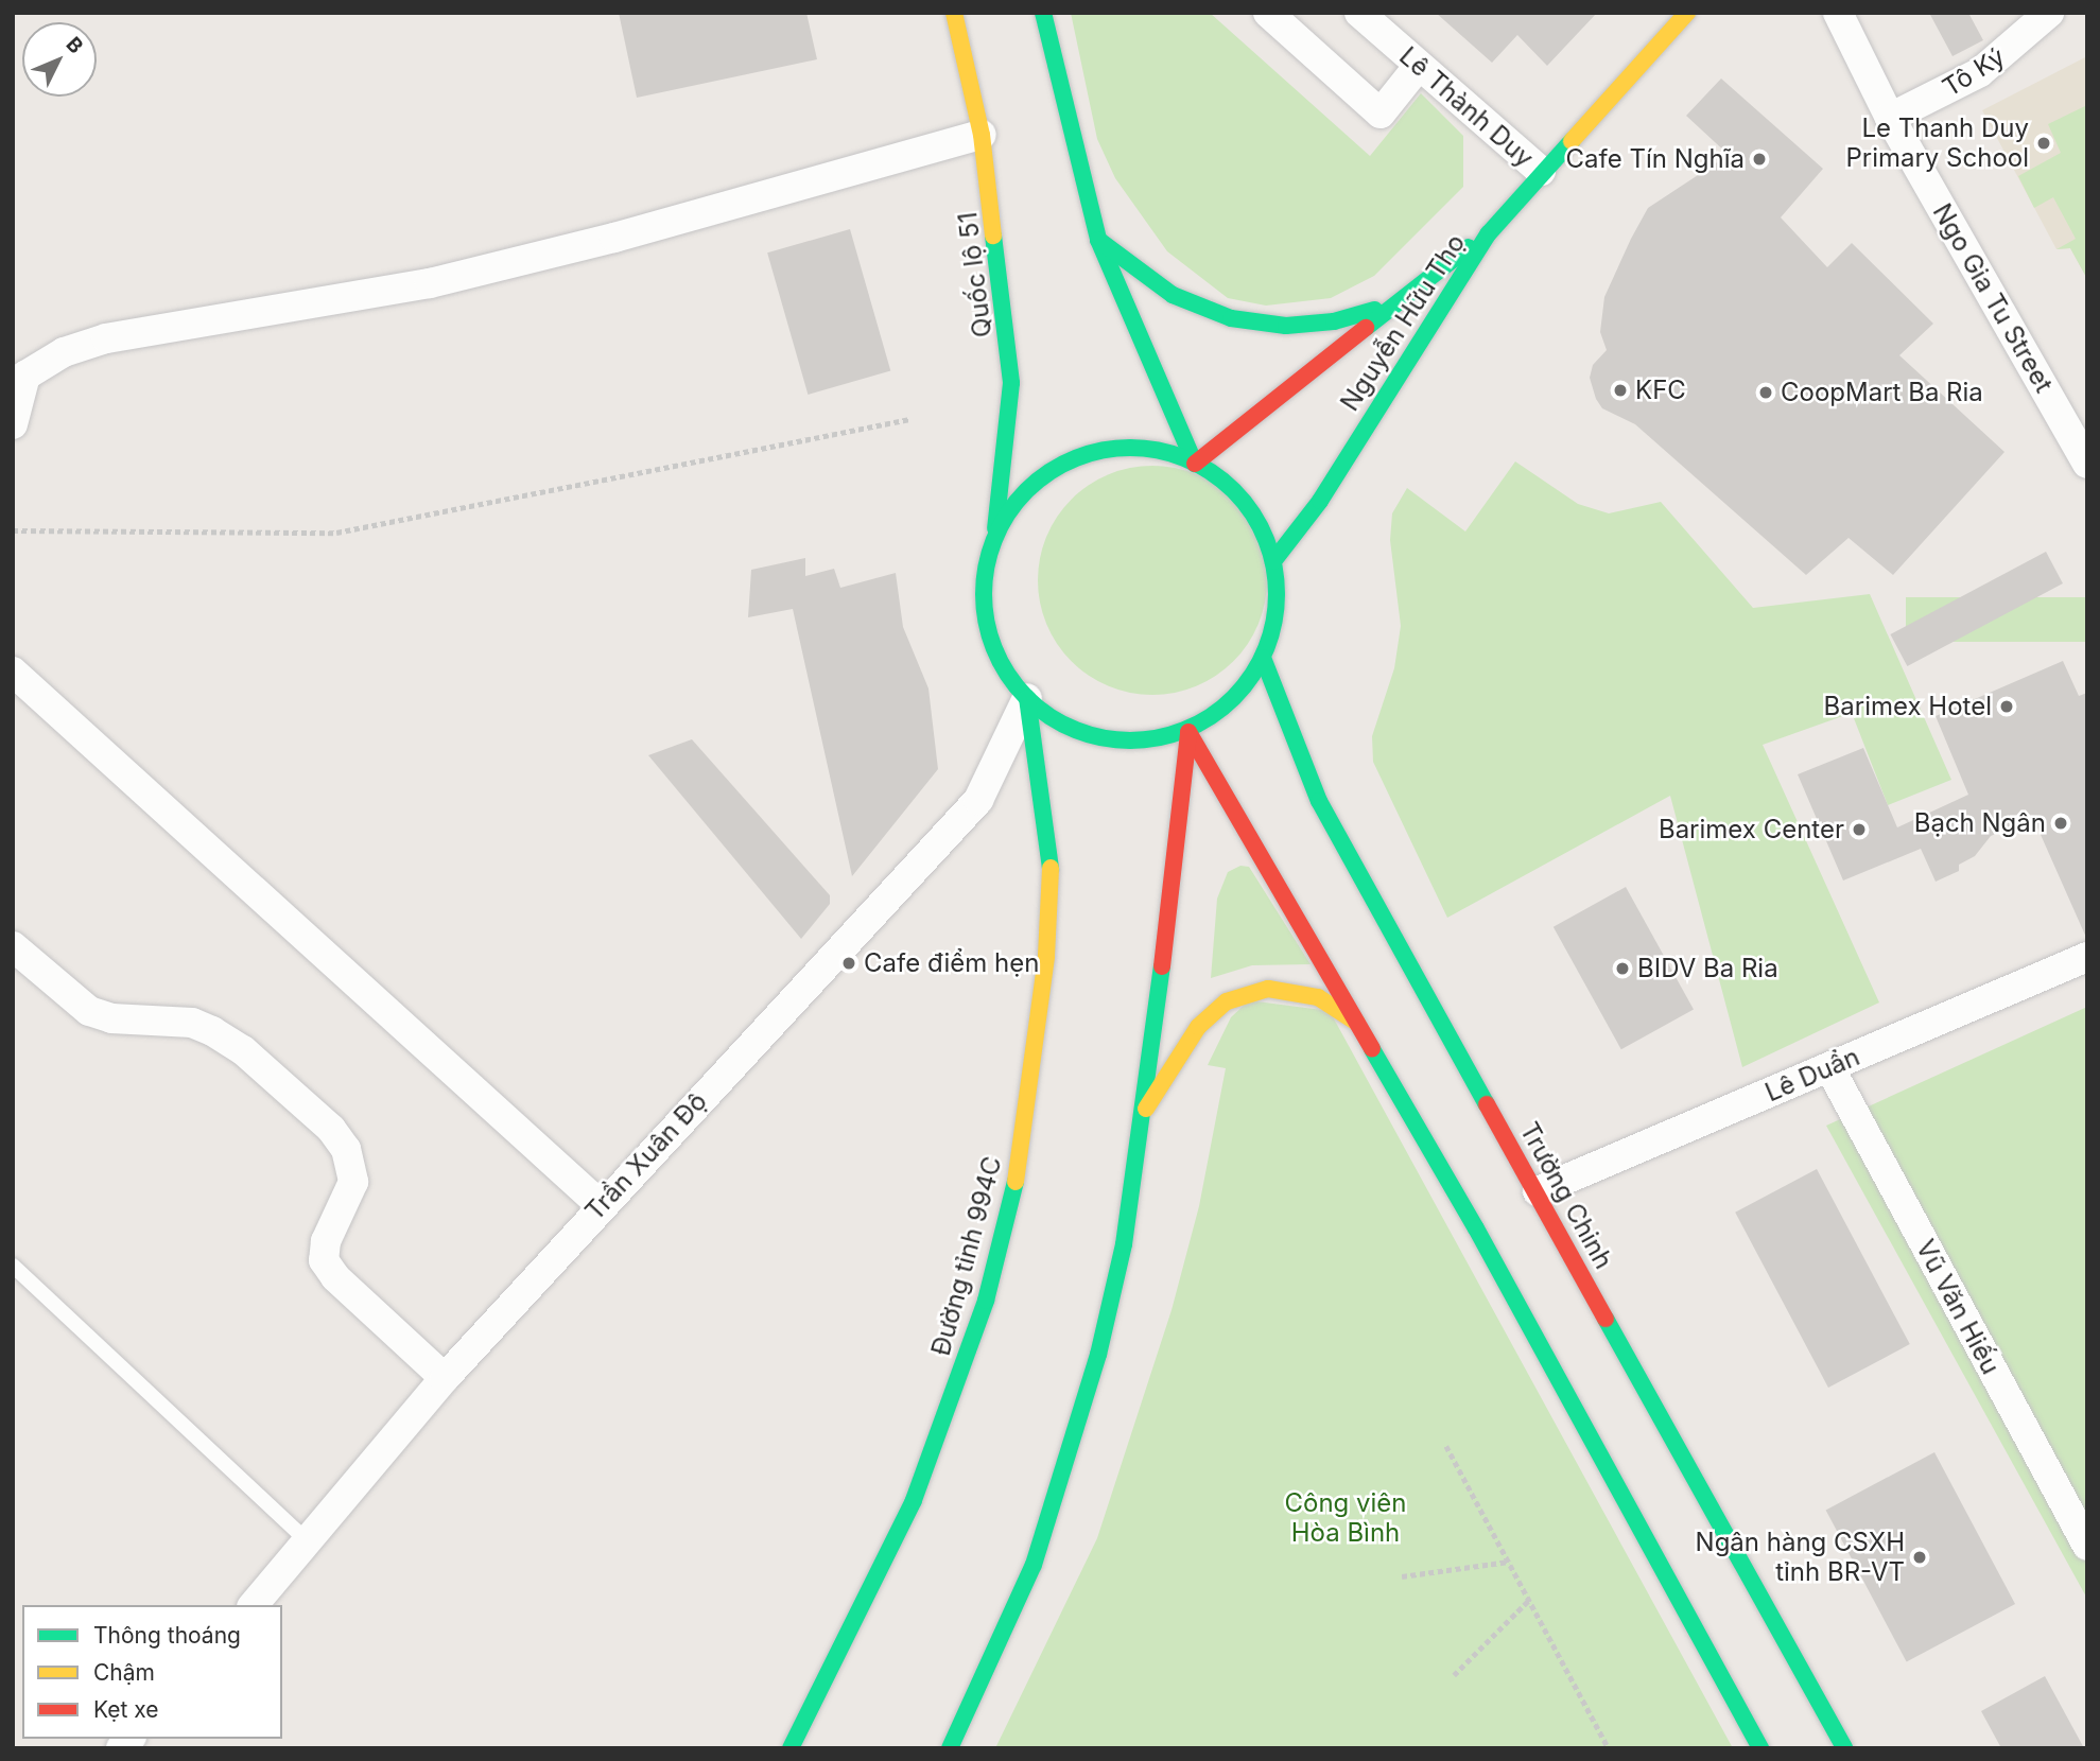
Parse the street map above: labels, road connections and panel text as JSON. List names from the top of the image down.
{
  "streets": {
    "main road": [
      "Quốc lộ 51",
      "Nguyễn Hữu Thọ",
      "Trường Chinh",
      "Đường tỉnh 994C"
    ],
    "street": [
      "Tô Ký",
      "Lê Thành Duy",
      "Ngo Gia Tu Street",
      "Lê Duẩn",
      "Trần Xuân Độ",
      "Vũ Văn Hiếu"
    ]
  },
  "crossings": [
    ["Tô Ký", "Ngo Gia Tu Street"],
    ["Lê Duẩn", "Trường Chinh"],
    ["Lê Duẩn", "Vũ Văn Hiếu"],
    ["Trần Xuân Độ", "Đường tỉnh 994C"]
  ],
  "parks": ["Công viên Hòa Bình"],
  "places": [
    "Le Thanh Duy Primary School",
    "Cafe Tín Nghĩa",
    "KFC",
    "CoopMart Ba Ria",
    "Barimex Hotel",
    "Bạch Ngân",
    "Barimex Center",
    "Cafe điểm hẹn",
    "BIDV Ba Ria",
    "Ngân hàng CSXH tỉnh BR-VT"
  ],
  "legend": ["Thông thoáng", "Chậm", "Kẹt xe"],
  "north": "top right"
}
